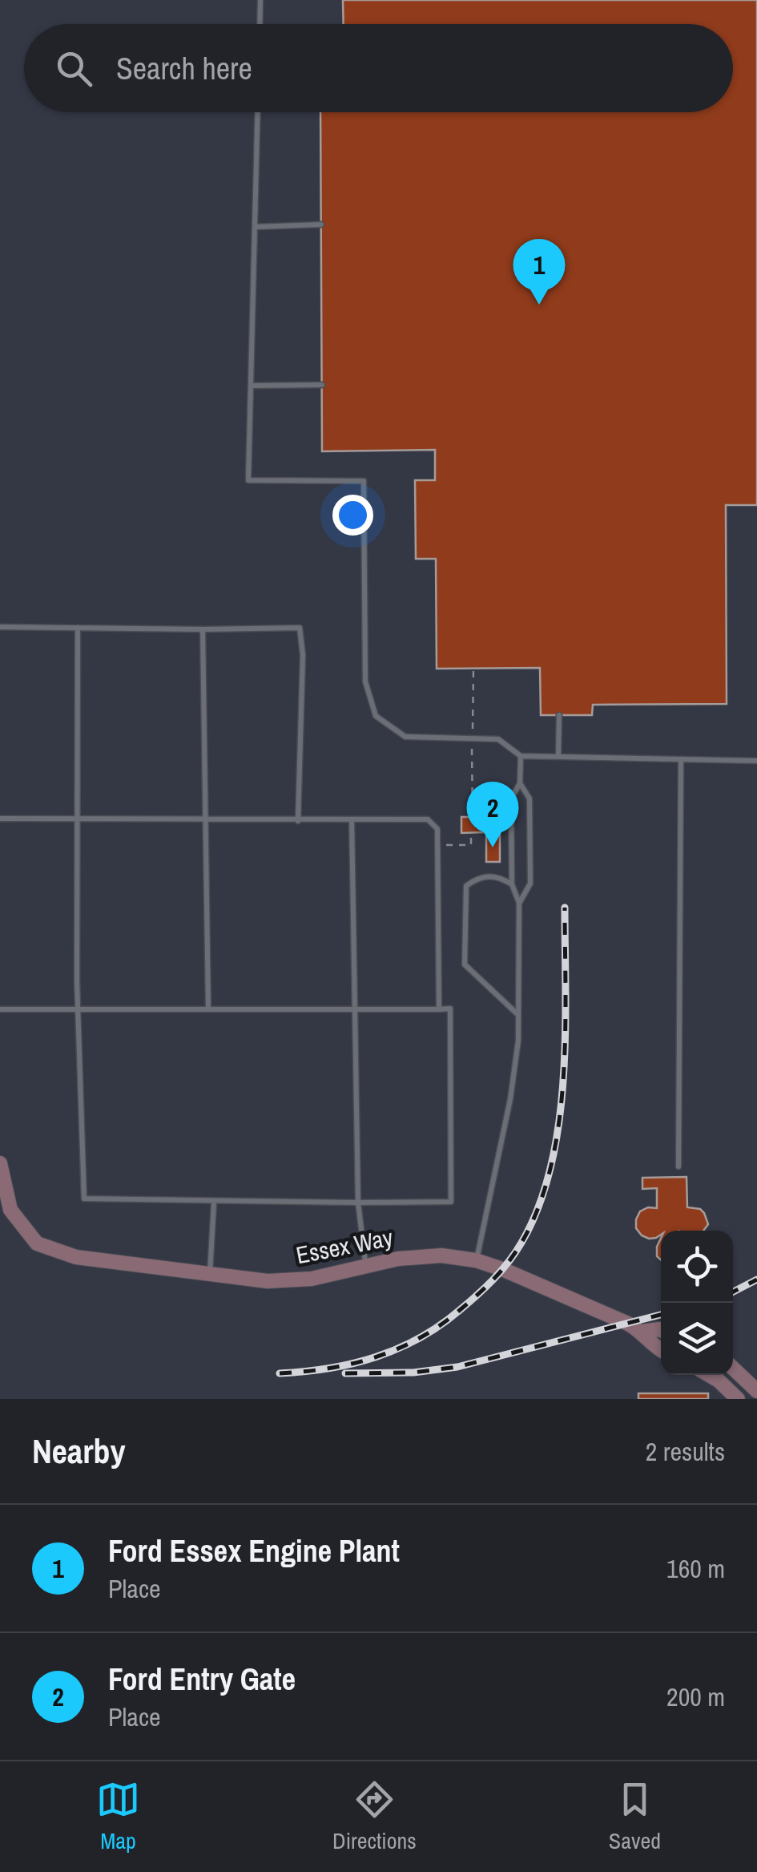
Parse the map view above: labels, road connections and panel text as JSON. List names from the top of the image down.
{
  "streets": {
    "street": ["Essex Way"]
  },
  "page": {
    "search": "Search here",
    "pins": ["1", "2"],
    "heading": ["Nearby", "2 results"],
    "list": [
      {
        "mark": "1",
        "name": "Ford Essex Engine Plant",
        "note": "Place",
        "value": "160 m"
      },
      {
        "mark": "2",
        "name": "Ford Entry Gate",
        "note": "Place",
        "value": "200 m"
      }
    ],
    "nav": ["Map", "Directions", "Saved"]
  }
}
